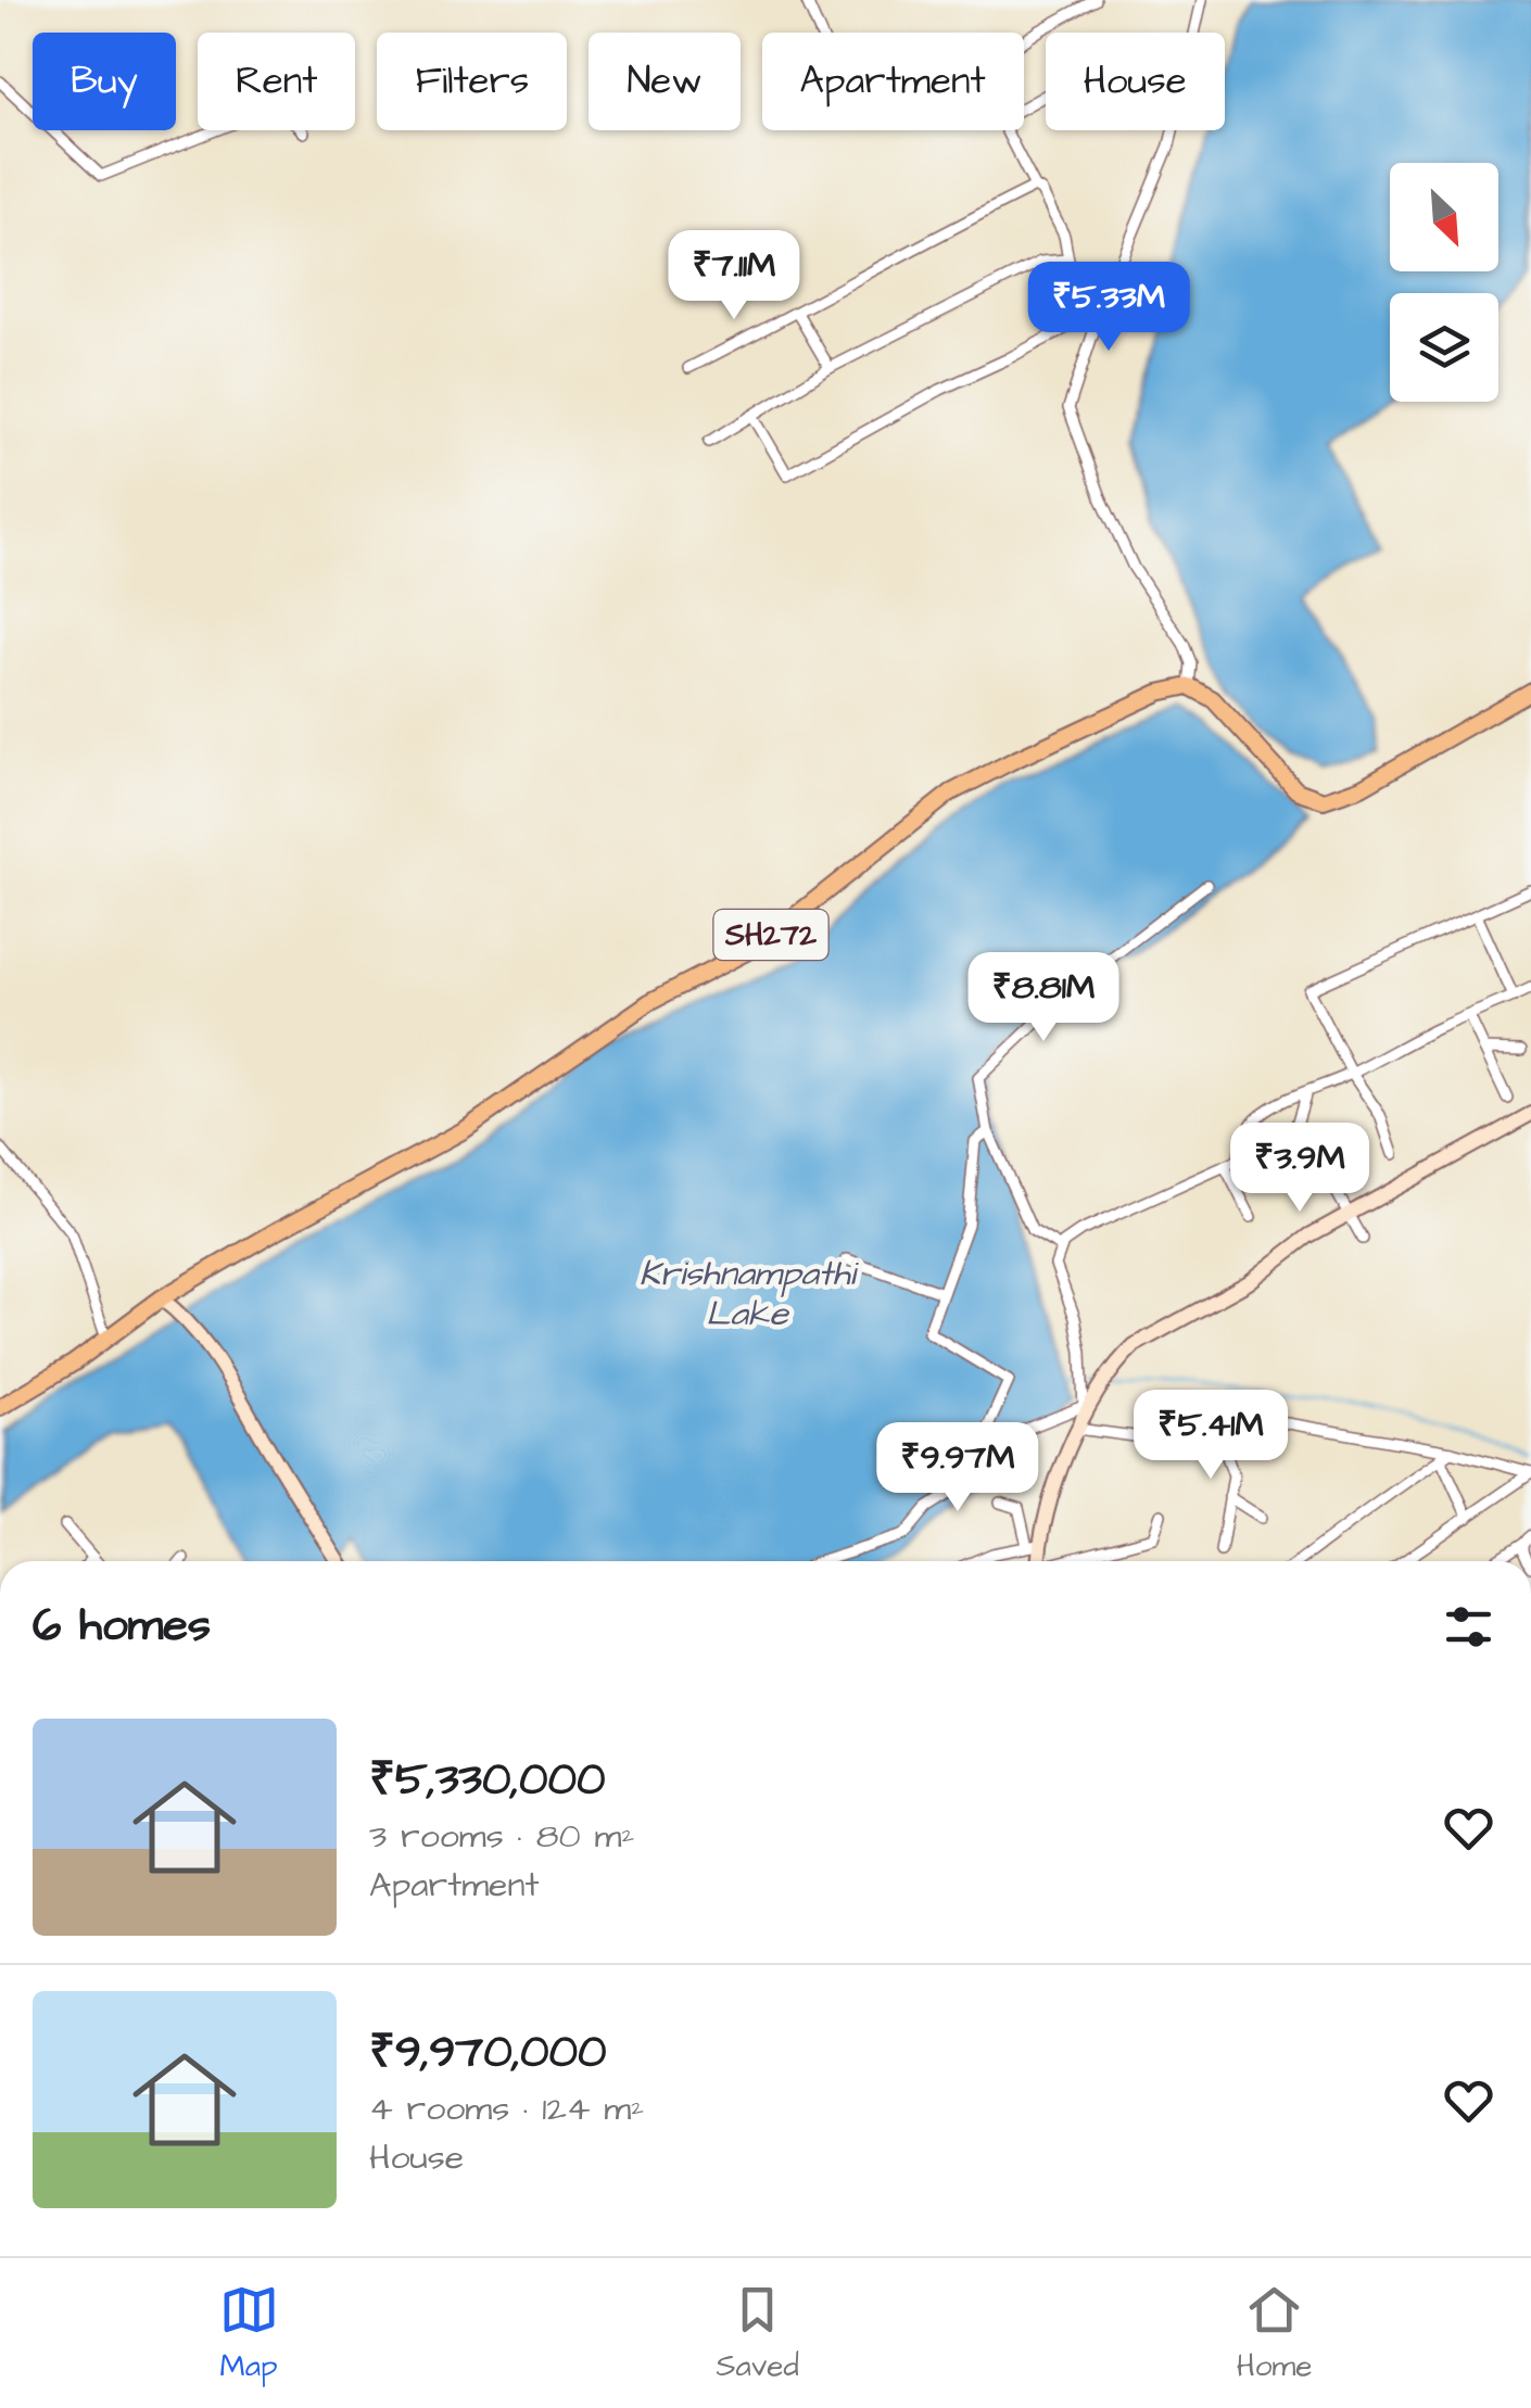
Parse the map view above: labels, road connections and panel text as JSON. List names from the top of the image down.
{
  "streets": {
    "main road": ["SH272"]
  },
  "water": ["Krishnampathi Lake"],
  "north": "bottom right",
  "page": {
    "chip": [
      "Buy",
      "Rent",
      "Filters",
      "New",
      "Apartment",
      "House"
    ],
    "price": [
      "₹7.11M",
      "₹5.33M",
      "₹8.81M",
      "₹3.9M",
      "₹5.41M",
      "₹9.97M"
    ],
    "heading": "6 homes",
    "list": [
      {
        "name": "₹5,330,000",
        "note": "3 rooms · 80 m² · Apartment"
      },
      {
        "name": "₹9,970,000",
        "note": "4 rooms · 124 m² · House"
      }
    ],
    "tabs": ["Map", "Saved", "Home"]
  }
}
